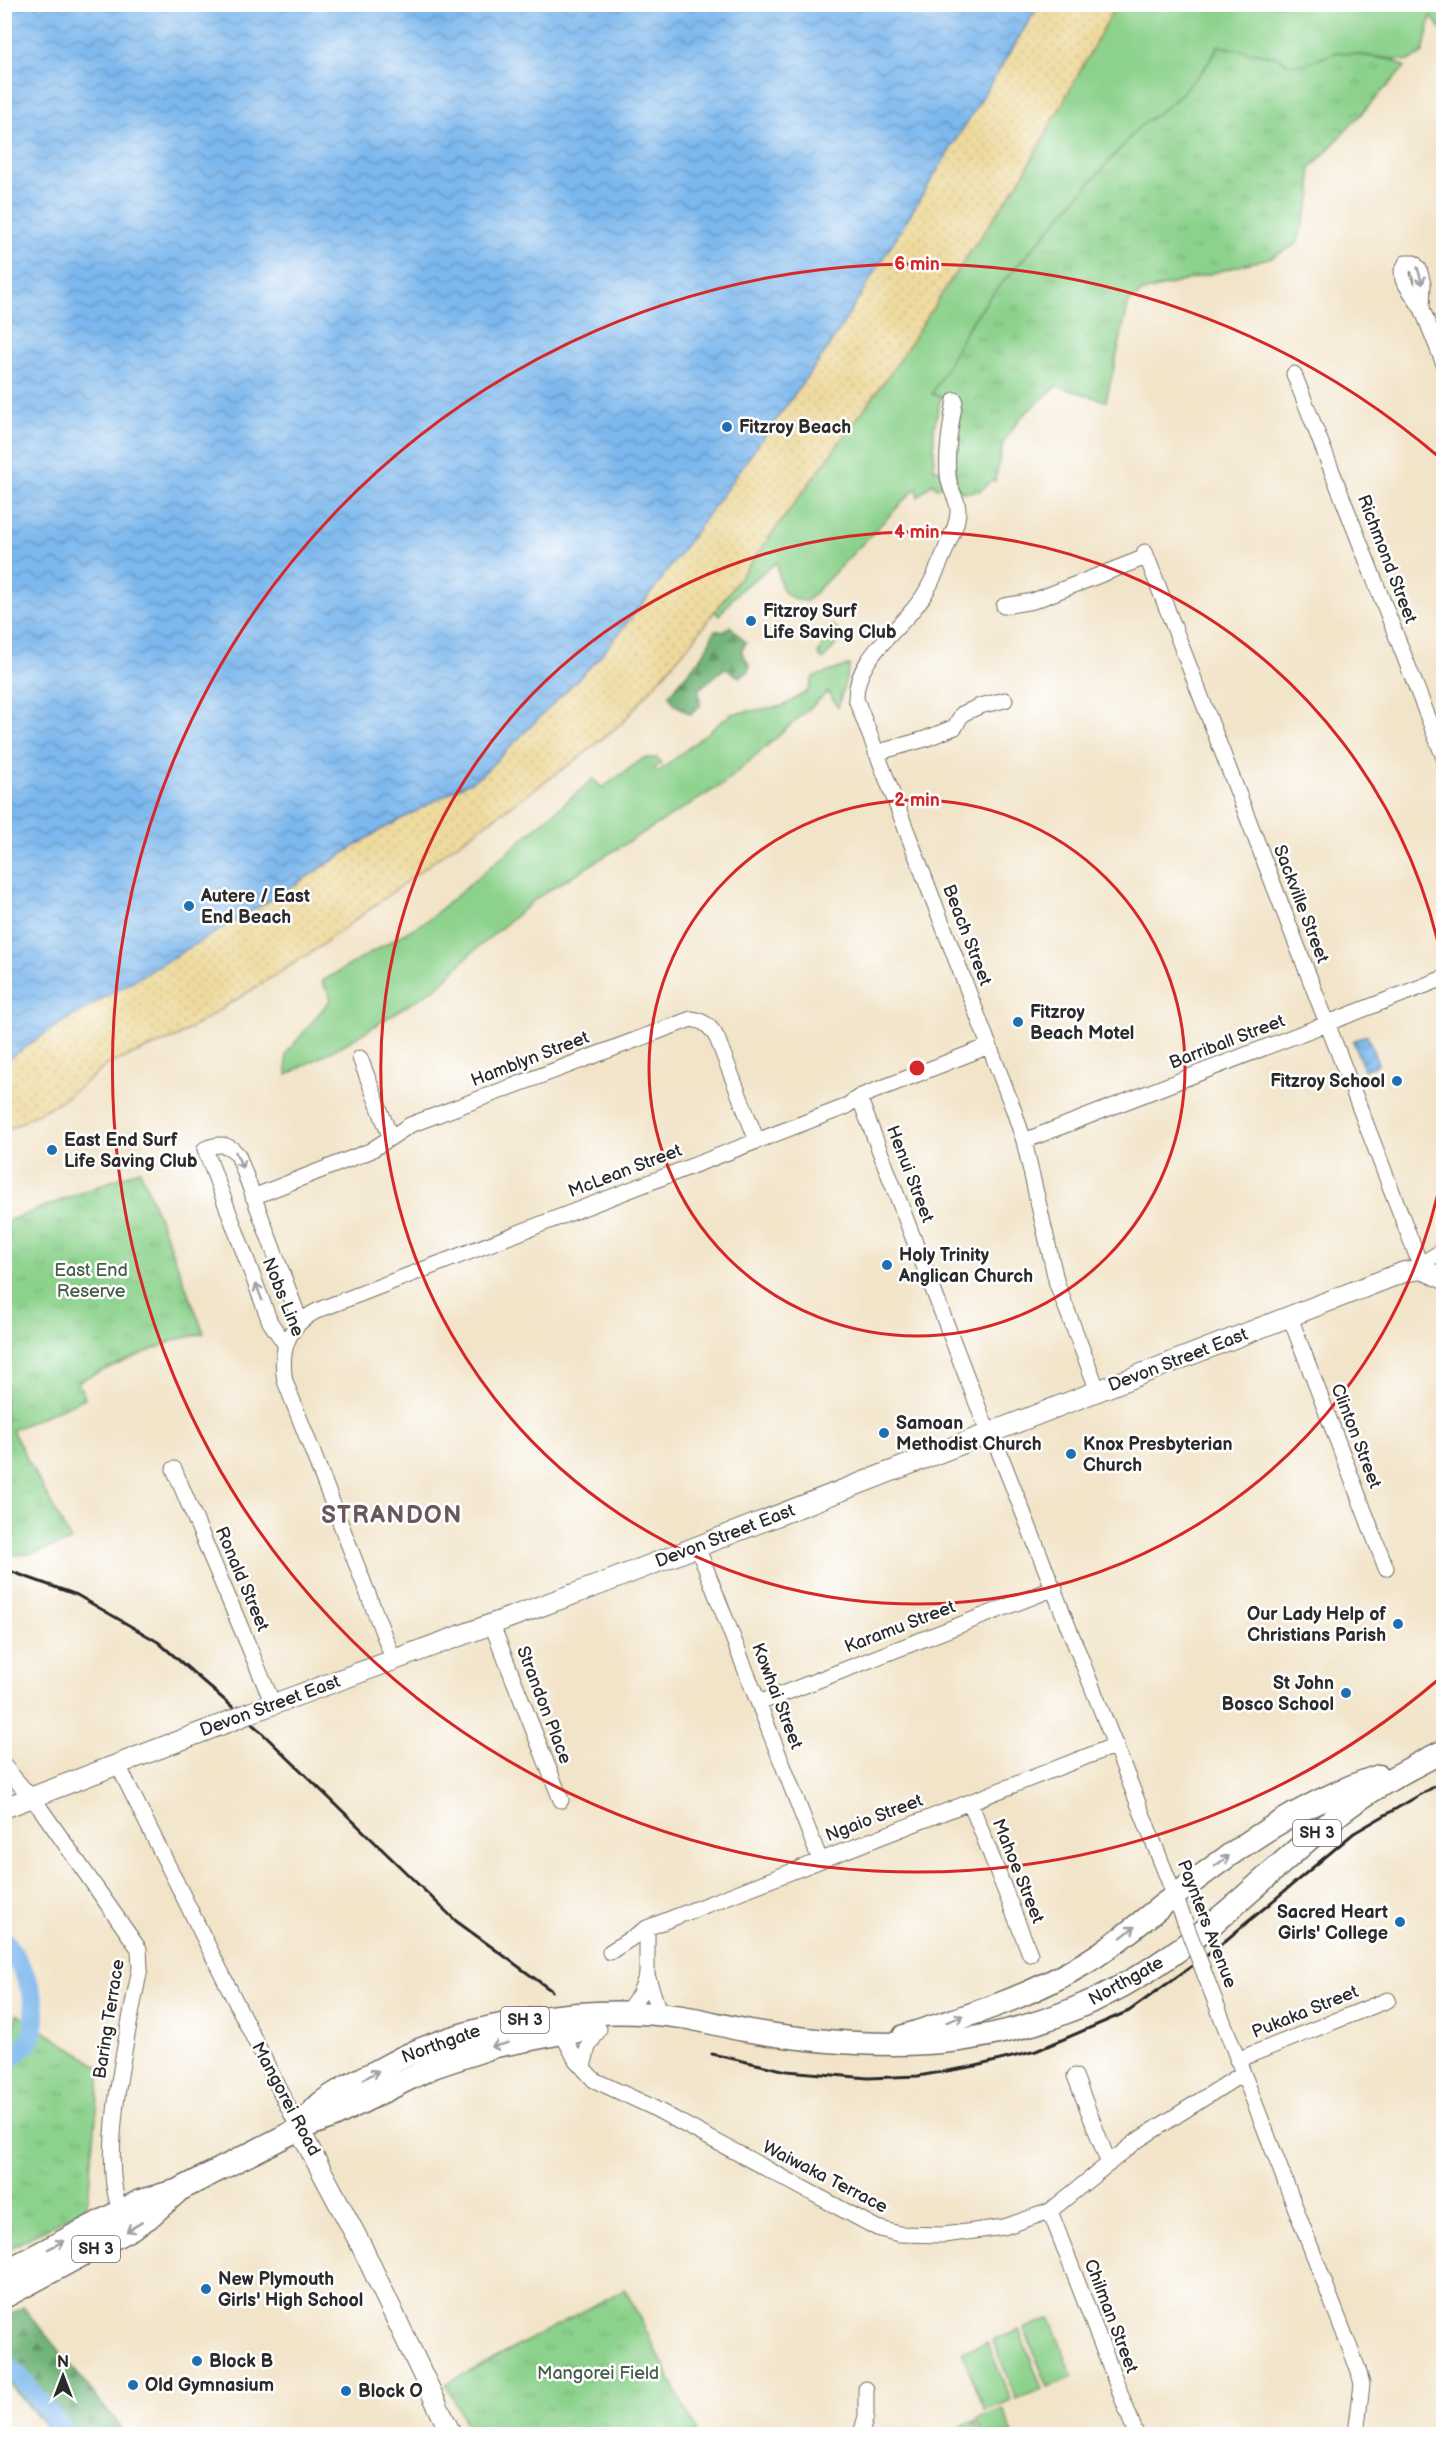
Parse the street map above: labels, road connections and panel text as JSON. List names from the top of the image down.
{
  "streets": {
    "highway": ["SH 3", "Northgate"],
    "main road": ["Devon Street East", "Mangorei Road"],
    "street": [
      "Richmond Street",
      "Sackville Street",
      "Beach Street",
      "Barriball Street",
      "Hamblyn Street",
      "McLean Street",
      "Henui Street",
      "Nobs Line",
      "Clinton Street",
      "Ronald Street",
      "Karamu Street",
      "Kowhai Street",
      "Strandon Place",
      "Ngaio Street",
      "Mahoe Street",
      "Paynters Avenue",
      "Pukaka Street",
      "Baring Terrace",
      "Waiwaka Terrace",
      "Chilman Street"
    ]
  },
  "crossings": [
    ["Sackville Street", "Barriball Street"],
    ["Sackville Street", "Devon Street East"],
    ["Beach Street", "Barriball Street"],
    ["Beach Street", "McLean Street"],
    ["Beach Street", "Devon Street East"],
    ["Hamblyn Street", "McLean Street"],
    ["Hamblyn Street", "Nobs Line"],
    ["McLean Street", "Henui Street"],
    ["McLean Street", "Nobs Line"],
    ["Henui Street", "Devon Street East"],
    ["Henui Street", "Paynters Avenue"],
    ["Nobs Line", "Devon Street East"],
    ["Devon Street East", "Clinton Street"],
    ["Devon Street East", "Ronald Street"],
    ["Devon Street East", "Kowhai Street"],
    ["Devon Street East", "Strandon Place"],
    ["Devon Street East", "Paynters Avenue"],
    ["Devon Street East", "Baring Terrace"],
    ["Devon Street East", "Mangorei Road"],
    ["Karamu Street", "Kowhai Street"],
    ["Karamu Street", "Paynters Avenue"],
    ["Kowhai Street", "Ngaio Street"],
    ["Ngaio Street", "Mahoe Street"],
    ["Ngaio Street", "Paynters Avenue"],
    ["Paynters Avenue", "Pukaka Street"],
    ["Paynters Avenue", "Waiwaka Terrace"],
    ["Northgate", "Baring Terrace"],
    ["Northgate", "Mangorei Road"],
    ["Northgate", "Waiwaka Terrace"],
    ["Pukaka Street", "Waiwaka Terrace"],
    ["Waiwaka Terrace", "Chilman Street"]
  ],
  "districts": ["STRANDON"],
  "parks": ["East End Reserve", "Mangorei Field"],
  "places": [
    "Fitzroy Beach",
    "Fitzroy Surf Life Saving Club",
    "Autere / East End Beach",
    "Fitzroy Beach Motel",
    "Fitzroy School",
    "East End Surf Life Saving Club",
    "Holy Trinity Anglican Church",
    "Samoan Methodist Church",
    "Knox Presbyterian Church",
    "Our Lady Help of Christians Parish",
    "St John Bosco School",
    "Sacred Heart Girls' College",
    "New Plymouth Girls' High School",
    "Block B",
    "Old Gymnasium",
    "Block O"
  ],
  "north": "top",
  "rings": ["6 min", "4 min", "2 min"]
}
